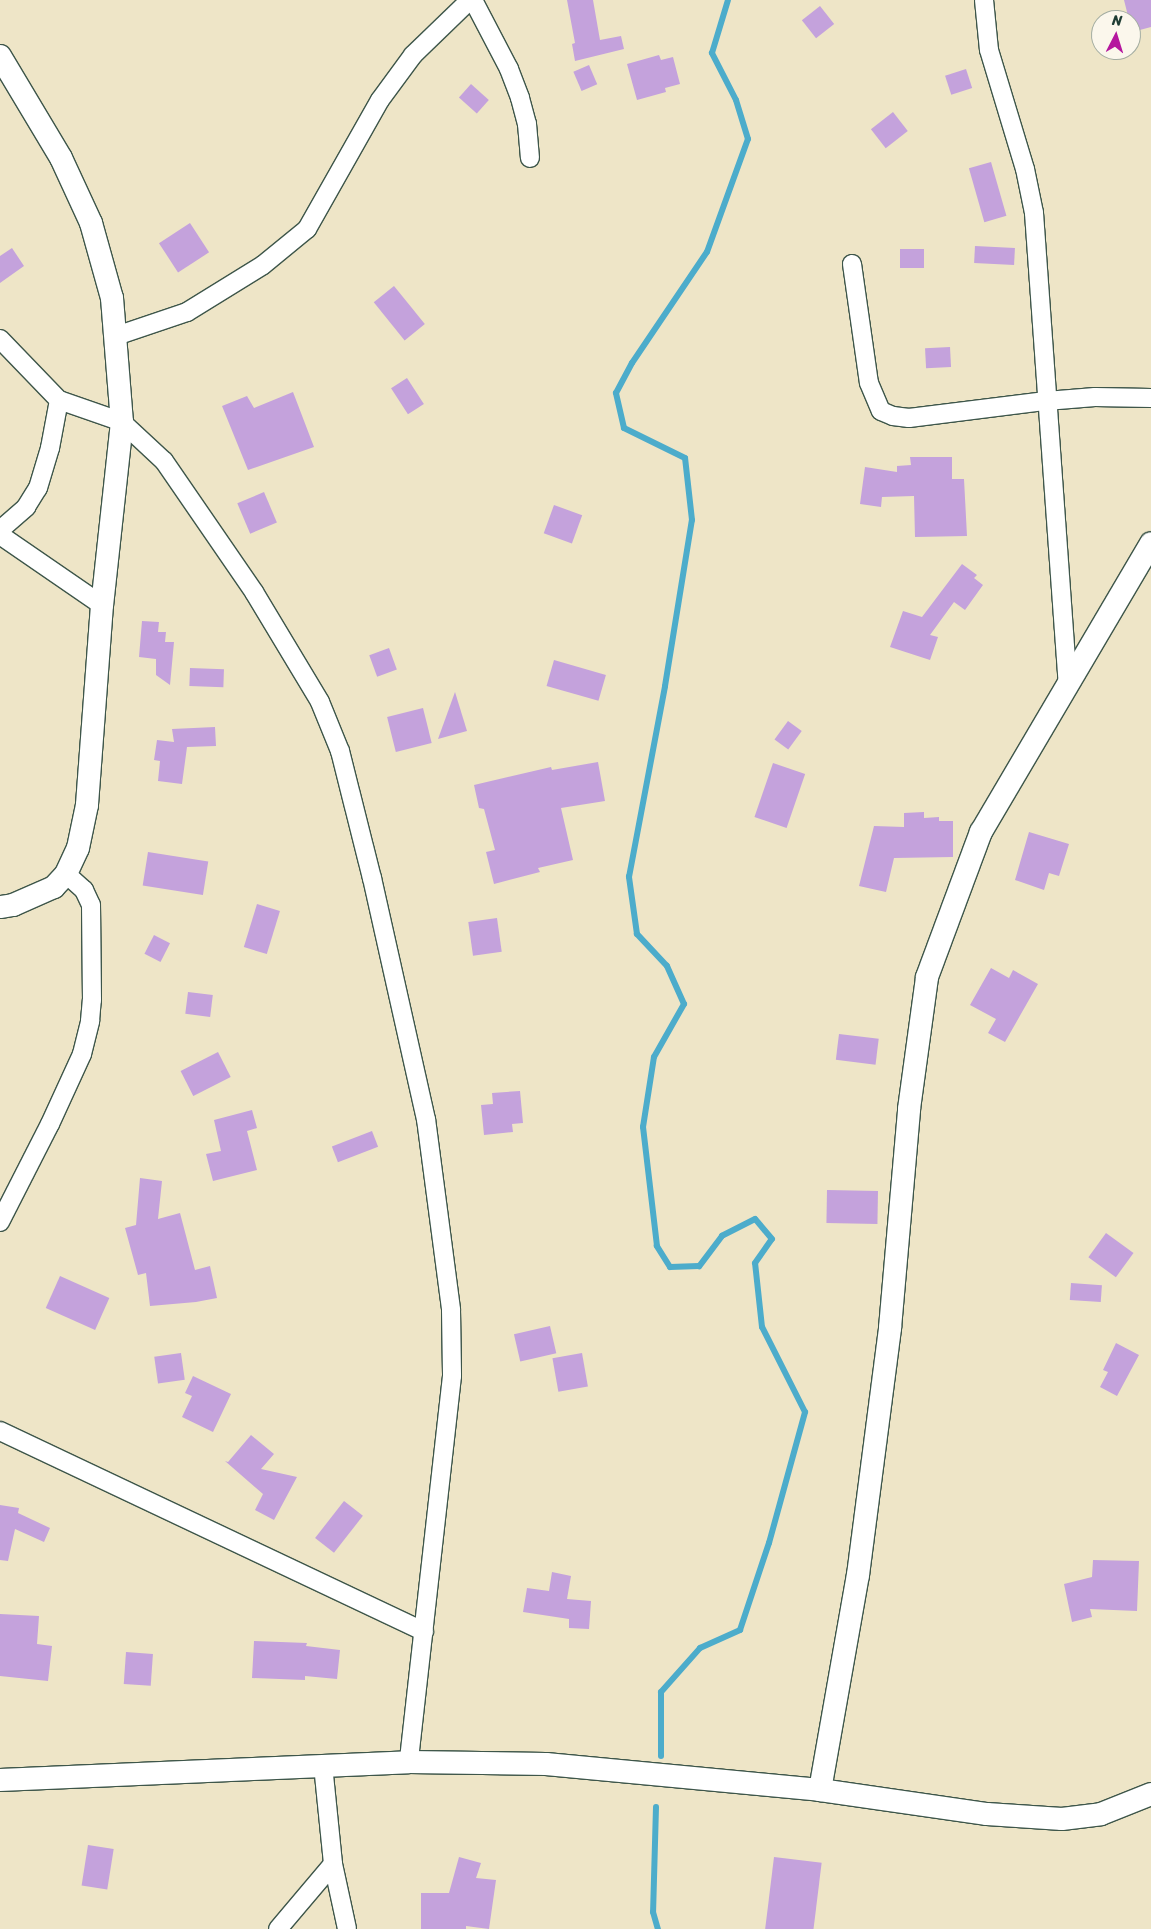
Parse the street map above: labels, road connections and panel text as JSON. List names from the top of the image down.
{
  "north": "top"
}
